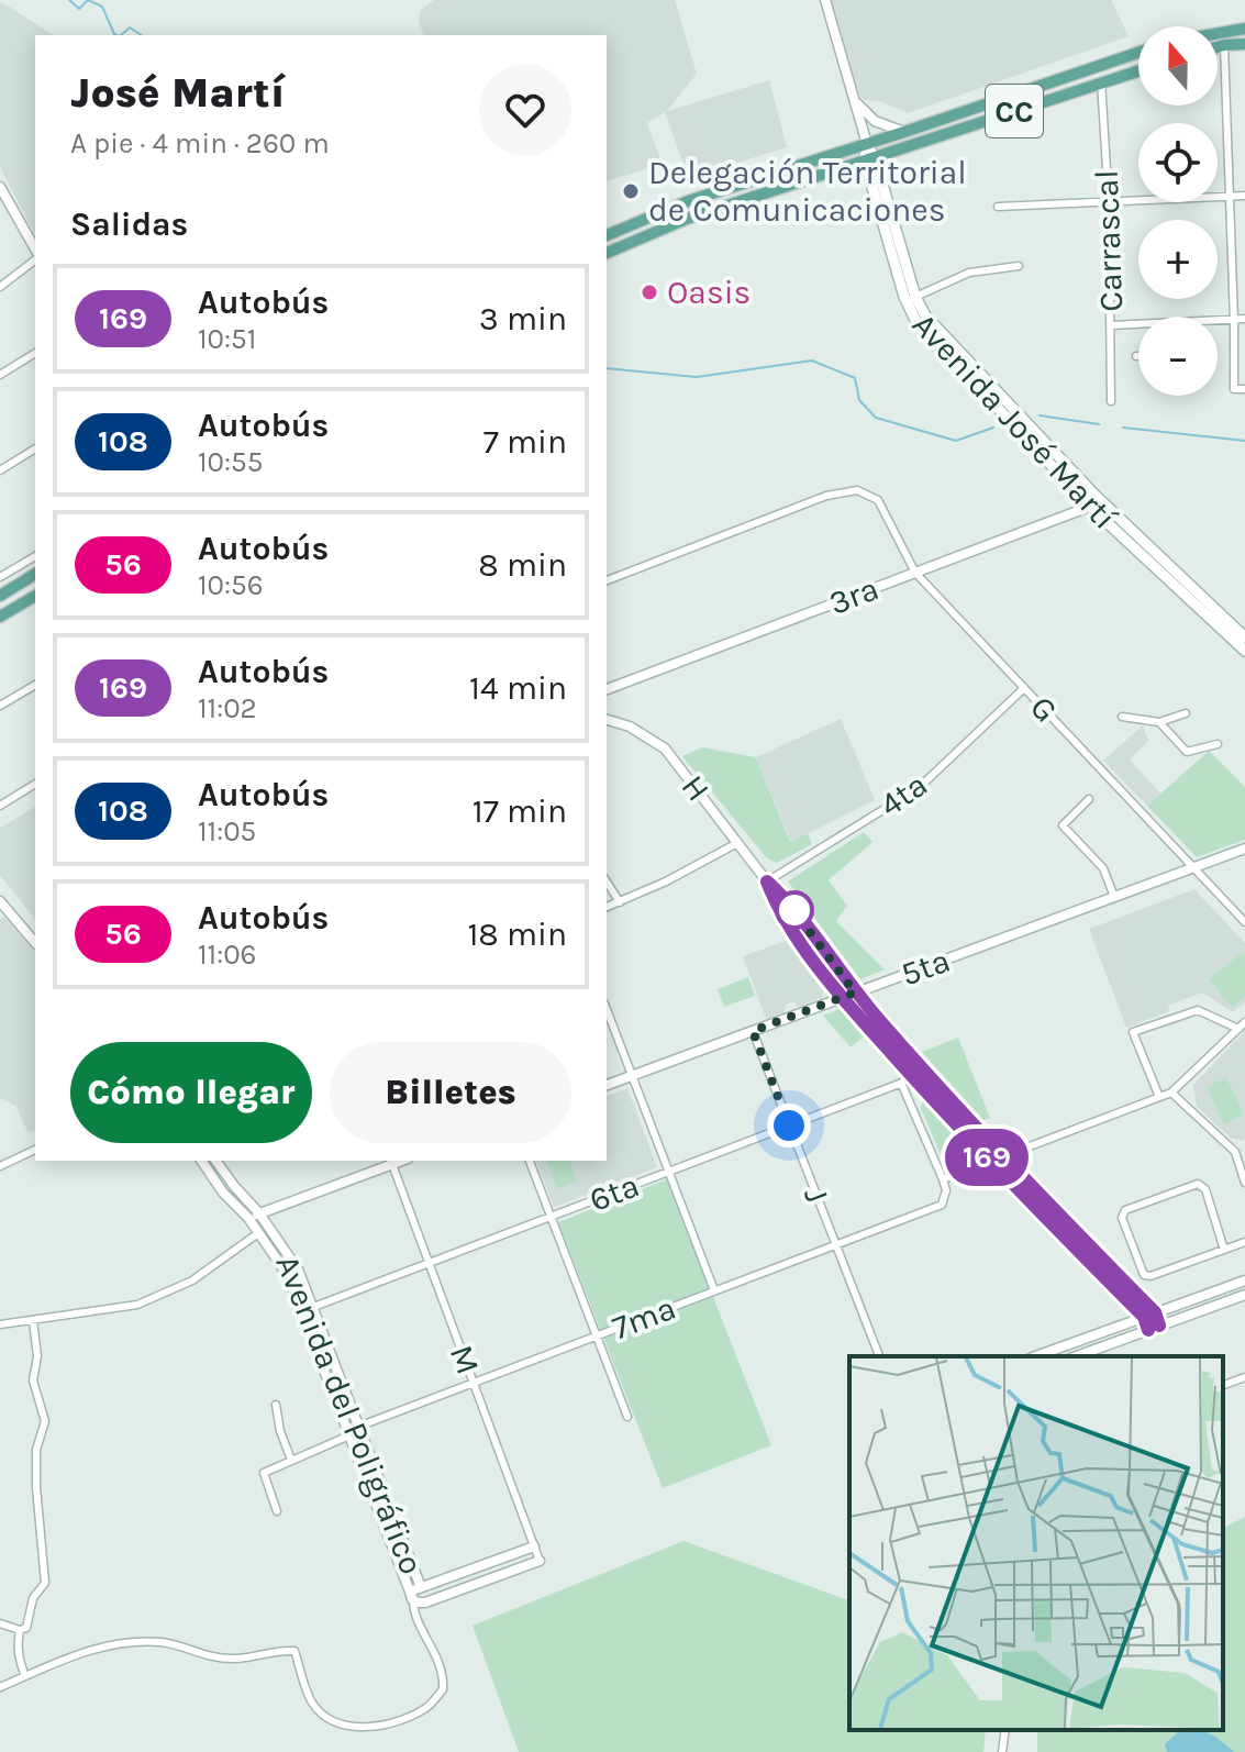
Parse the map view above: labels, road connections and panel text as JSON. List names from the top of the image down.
{
  "streets": {
    "main road": ["CC", "Avenida José Martí"],
    "street": [
      "Carrascal",
      "3ra",
      "G",
      "H",
      "4ta",
      "5ta",
      "6ta",
      "J",
      "7ma",
      "M",
      "Avenida del Poligráfico"
    ]
  },
  "crossings": [
    ["CC", "Carrascal"],
    ["CC", "Avenida José Martí"],
    ["Avenida José Martí", "3ra"],
    ["3ra", "G"],
    ["G", "4ta"],
    ["G", "5ta"],
    ["H", "4ta"],
    ["H", "5ta"],
    ["H", "6ta"],
    ["5ta", "J"],
    ["6ta", "J"],
    ["6ta", "M"],
    ["6ta", "Avenida del Poligráfico"],
    ["J", "7ma"],
    ["7ma", "M"],
    ["7ma", "Avenida del Poligráfico"]
  ],
  "places": ["Delegación Territorial de Comunicaciones", "Oasis"],
  "lines": ["bus line 169"],
  "north": "top",
  "page": {
    "on_map": "169",
    "map_buttons": ["+", "−"],
    "heading": [
      ["José Martí", "A pie · 4 min · 260 m"],
      "Salidas"
    ],
    "list": [
      {
        "mark": "169",
        "name": "Autobús",
        "note": "10:51",
        "value": "3 min"
      },
      {
        "mark": "108",
        "name": "Autobús",
        "note": "10:55",
        "value": "7 min"
      },
      {
        "mark": "56",
        "name": "Autobús",
        "note": "10:56",
        "value": "8 min"
      },
      {
        "mark": "169",
        "name": "Autobús",
        "note": "11:02",
        "value": "14 min"
      },
      {
        "mark": "108",
        "name": "Autobús",
        "note": "11:05",
        "value": "17 min"
      },
      {
        "mark": "56",
        "name": "Autobús",
        "note": "11:06",
        "value": "18 min"
      }
    ],
    "buttons": ["Cómo llegar", "Billetes"]
  }
}
